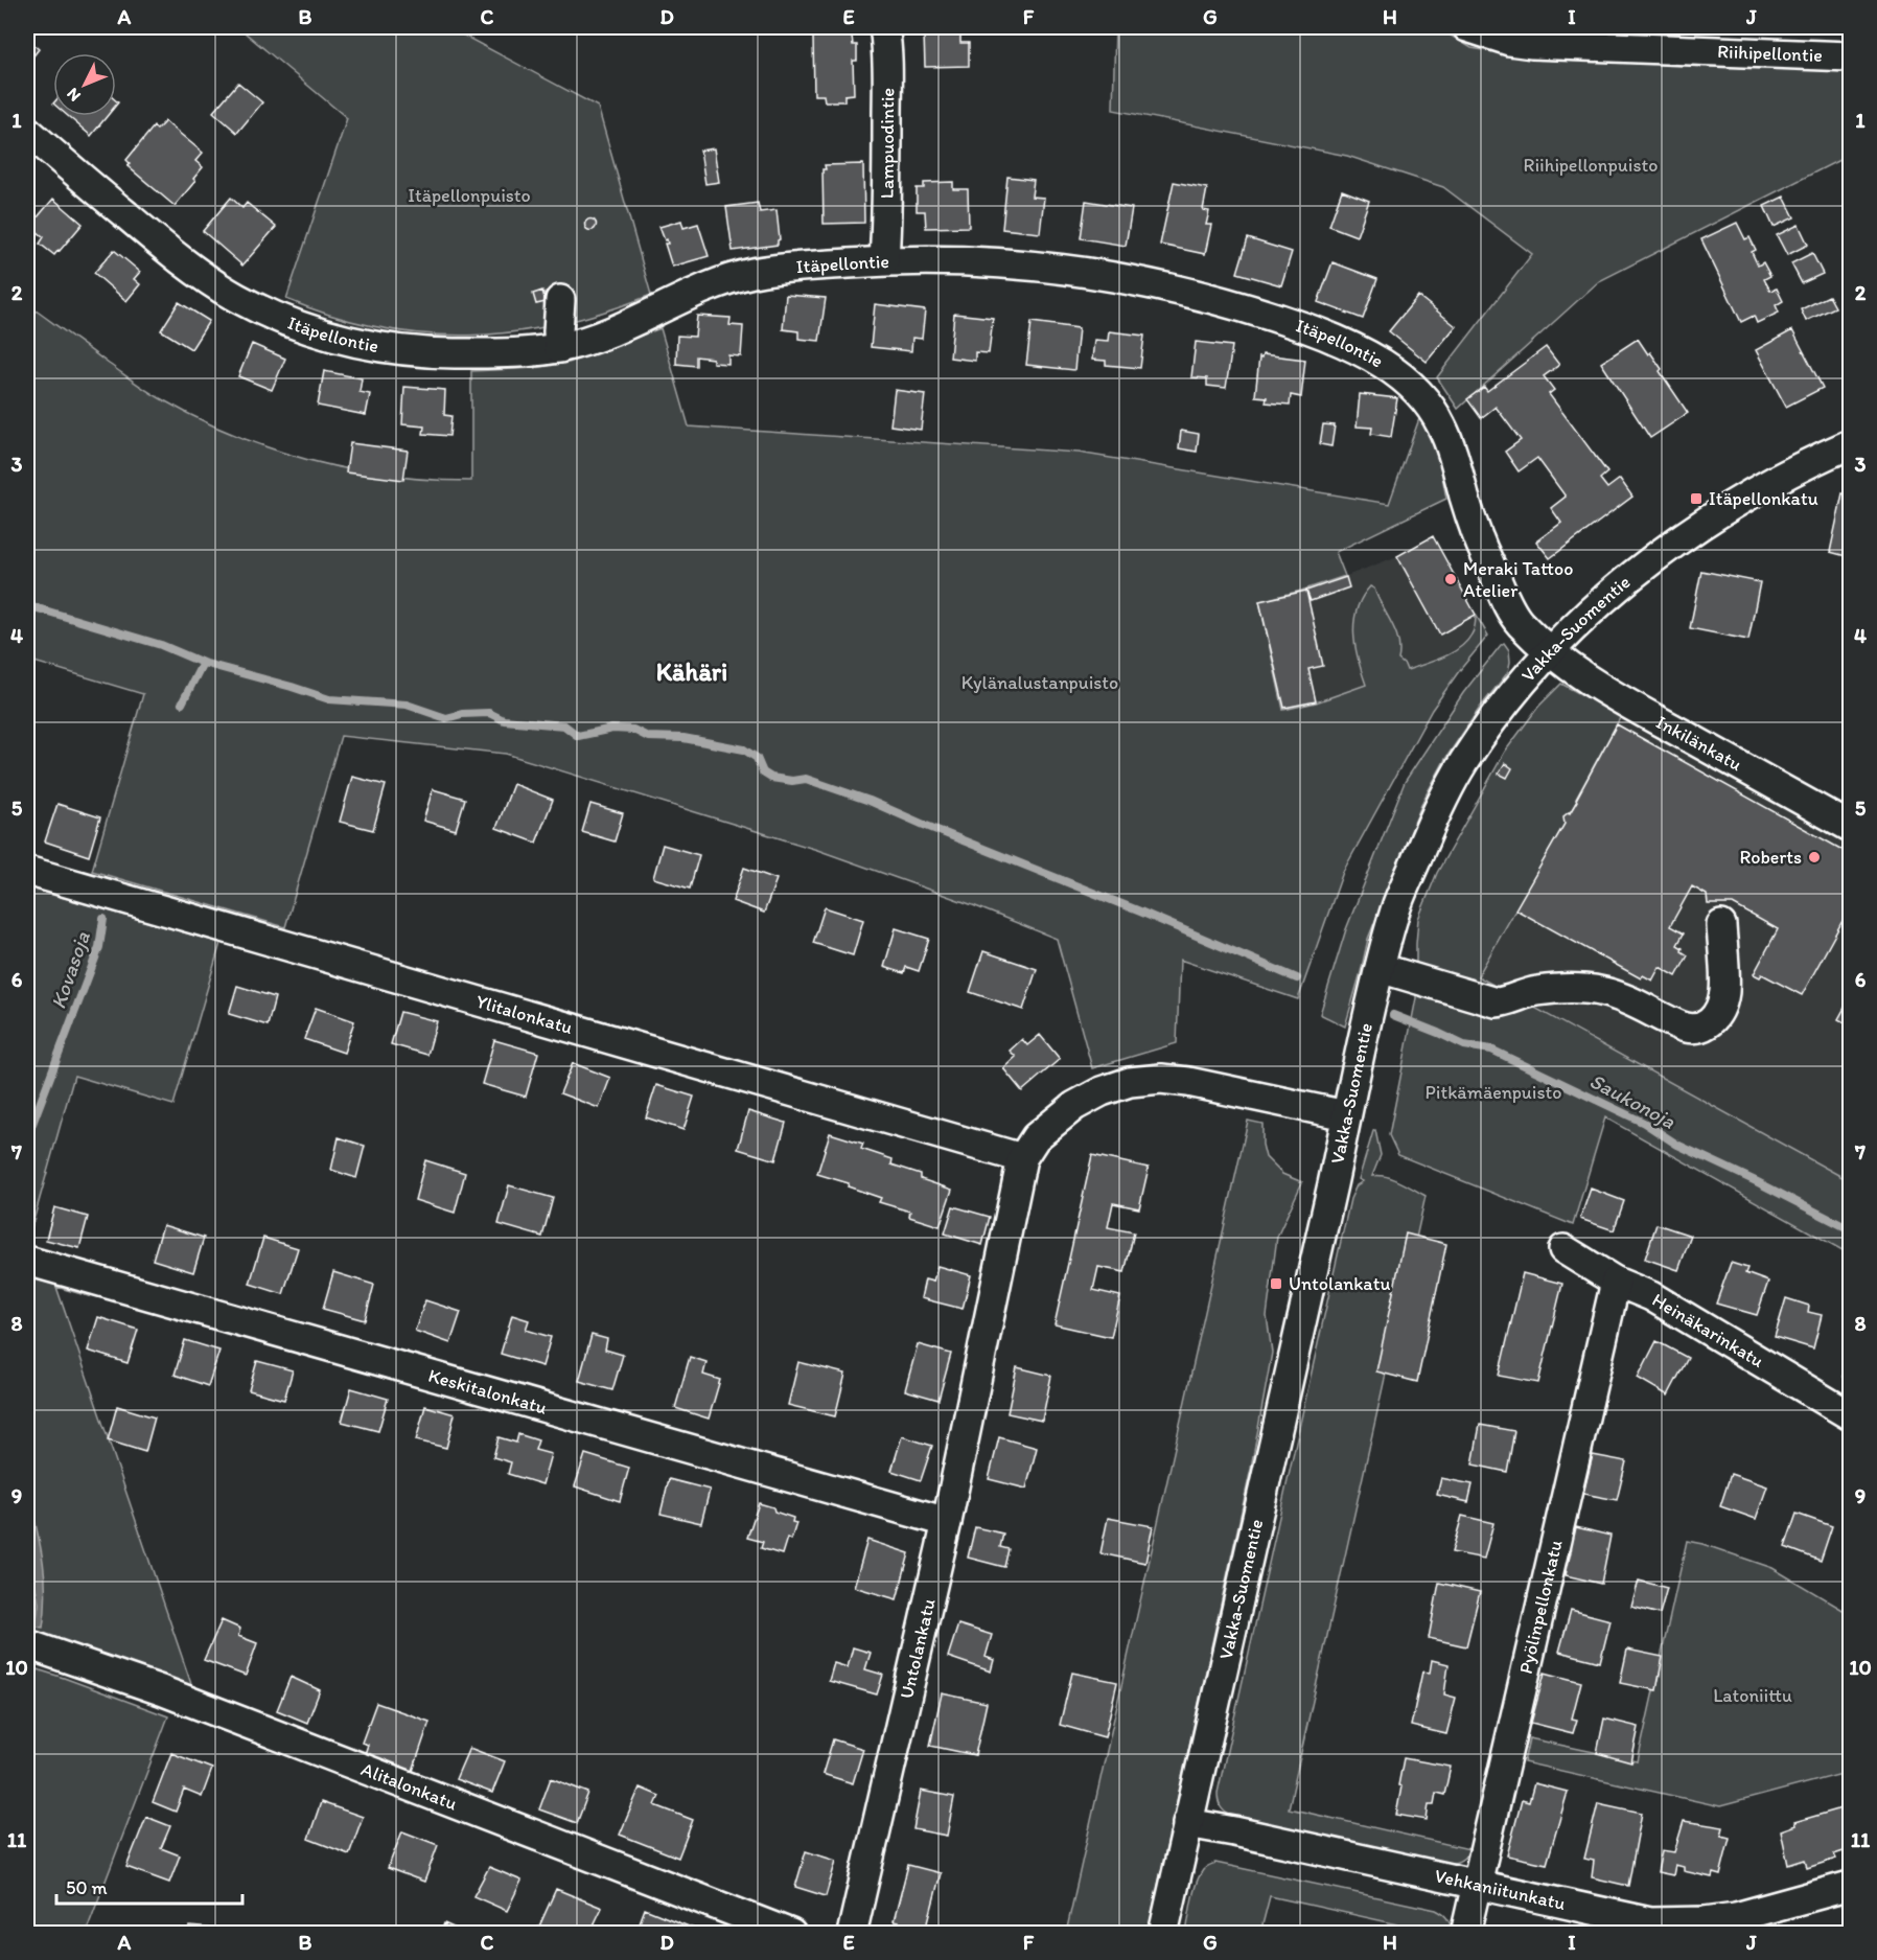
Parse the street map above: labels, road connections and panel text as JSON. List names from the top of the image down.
{
  "streets": {
    "street": [
      "Riihipellontie",
      "Lampuodintie",
      "Itäpellontie",
      "Vakka-Suomentie",
      "Inkilänkatu",
      "Ylitalonkatu",
      "Heinäkarinkatu",
      "Keskitalonkatu",
      "Pyölinpellonkatu",
      "Untolankatu",
      "Alitalonkatu",
      "Vehkaniitunkatu"
    ]
  },
  "crossings": [
    ["Lampuodintie", "Itäpellontie"],
    ["Itäpellontie", "Vakka-Suomentie"],
    ["Itäpellontie", "Inkilänkatu"],
    ["Vakka-Suomentie", "Inkilänkatu"],
    ["Vakka-Suomentie", "Untolankatu"],
    ["Vakka-Suomentie", "Vehkaniitunkatu"],
    ["Ylitalonkatu", "Untolankatu"],
    ["Heinäkarinkatu", "Pyölinpellonkatu"],
    ["Keskitalonkatu", "Untolankatu"],
    ["Pyölinpellonkatu", "Vehkaniitunkatu"]
  ],
  "districts": ["Kähäri"],
  "water": ["Kovasoja", "Saukonoja"],
  "parks": [
    "Riihipellonpuisto",
    "Itäpellonpuisto",
    "Kylänalustanpuisto",
    "Pitkämäenpuisto",
    "Latoniittu"
  ],
  "places": {
    "transit": ["Itäpellonkatu", "Untolankatu"],
    "other": ["Meraki Tattoo Atelier", "Roberts"]
  },
  "scale_bar": "50 m",
  "north": "bottom left",
  "grid": {
    "columns": [
      "A",
      "B",
      "C",
      "D",
      "E",
      "F",
      "G",
      "H",
      "I",
      "J"
    ],
    "rows": [
      "1",
      "2",
      "3",
      "4",
      "5",
      "6",
      "7",
      "8",
      "9",
      "10",
      "11"
    ]
  }
}
